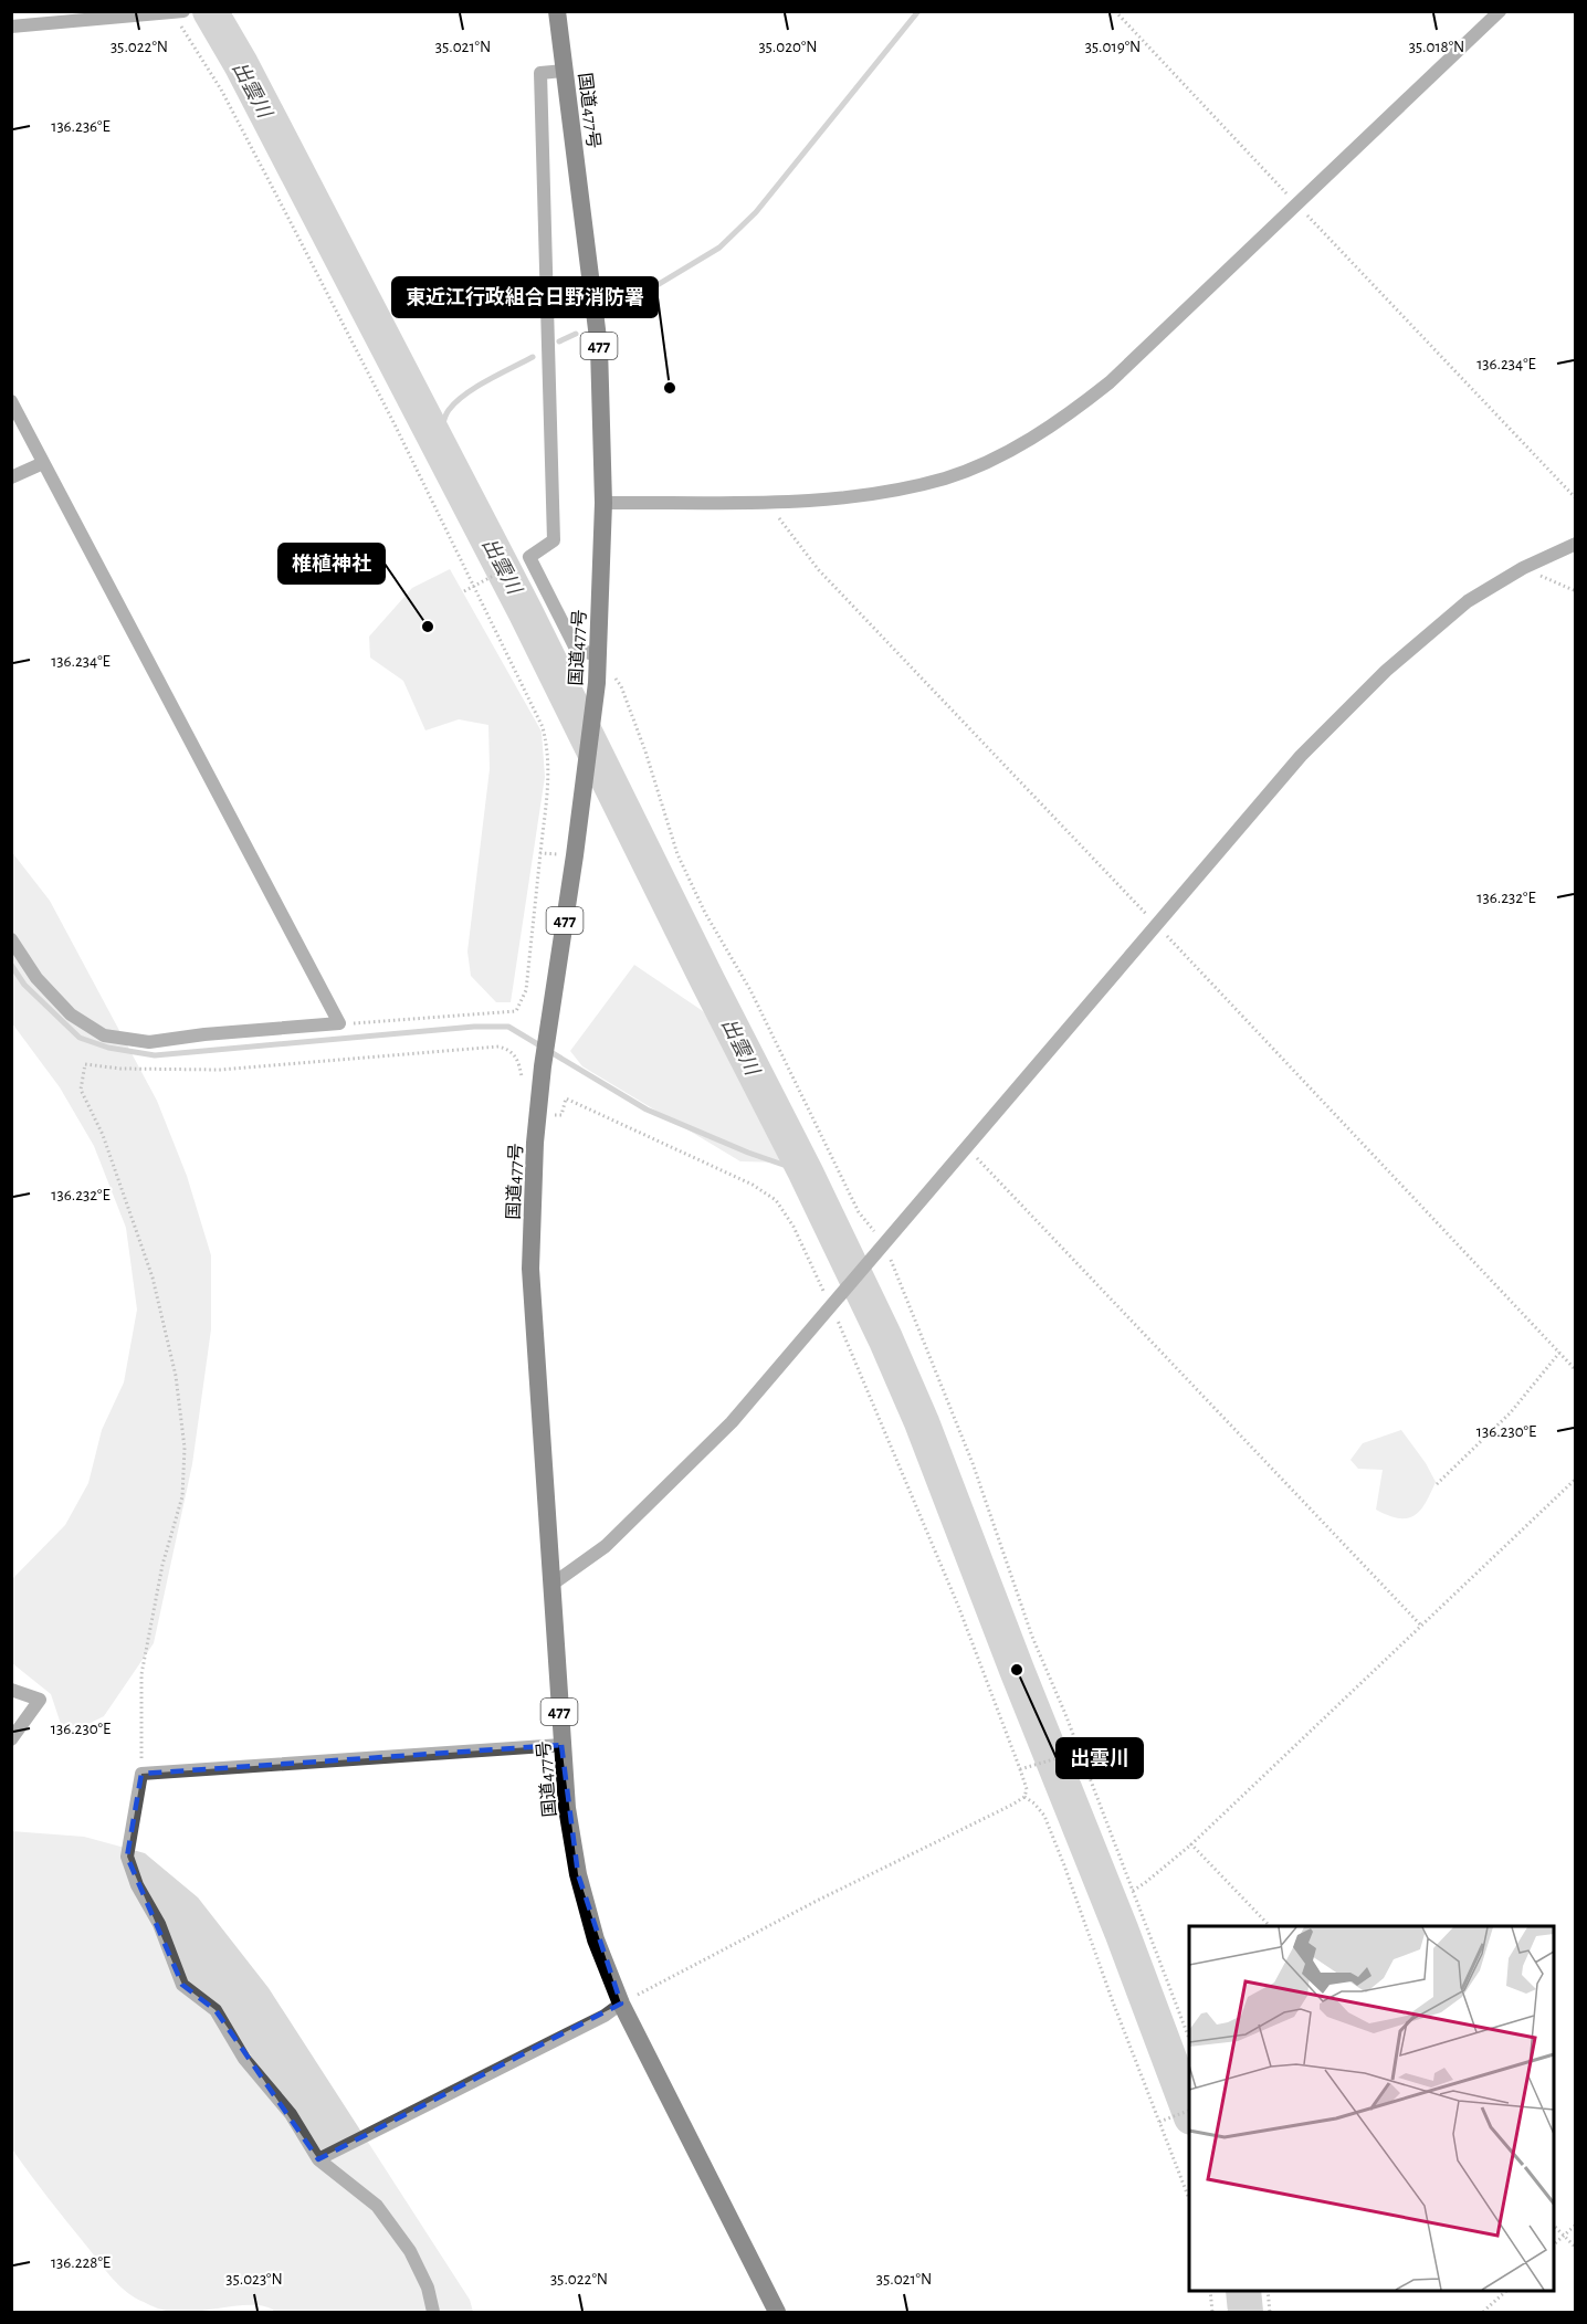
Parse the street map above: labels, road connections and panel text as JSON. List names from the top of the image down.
{
  "streets": {
    "highway": ["国道477号", "477"]
  },
  "water": ["出雲川"],
  "places": ["東近江行政組合日野消防署", "椎植神社", "出雲川"],
  "coordinates": [
    "35.022°N",
    "35.021°N",
    "35.020°N",
    "35.019°N",
    "35.018°N",
    "136.236°E",
    "136.234°E",
    "136.232°E",
    "136.230°E",
    "136.228°E",
    "35.023°N"
  ]
}
